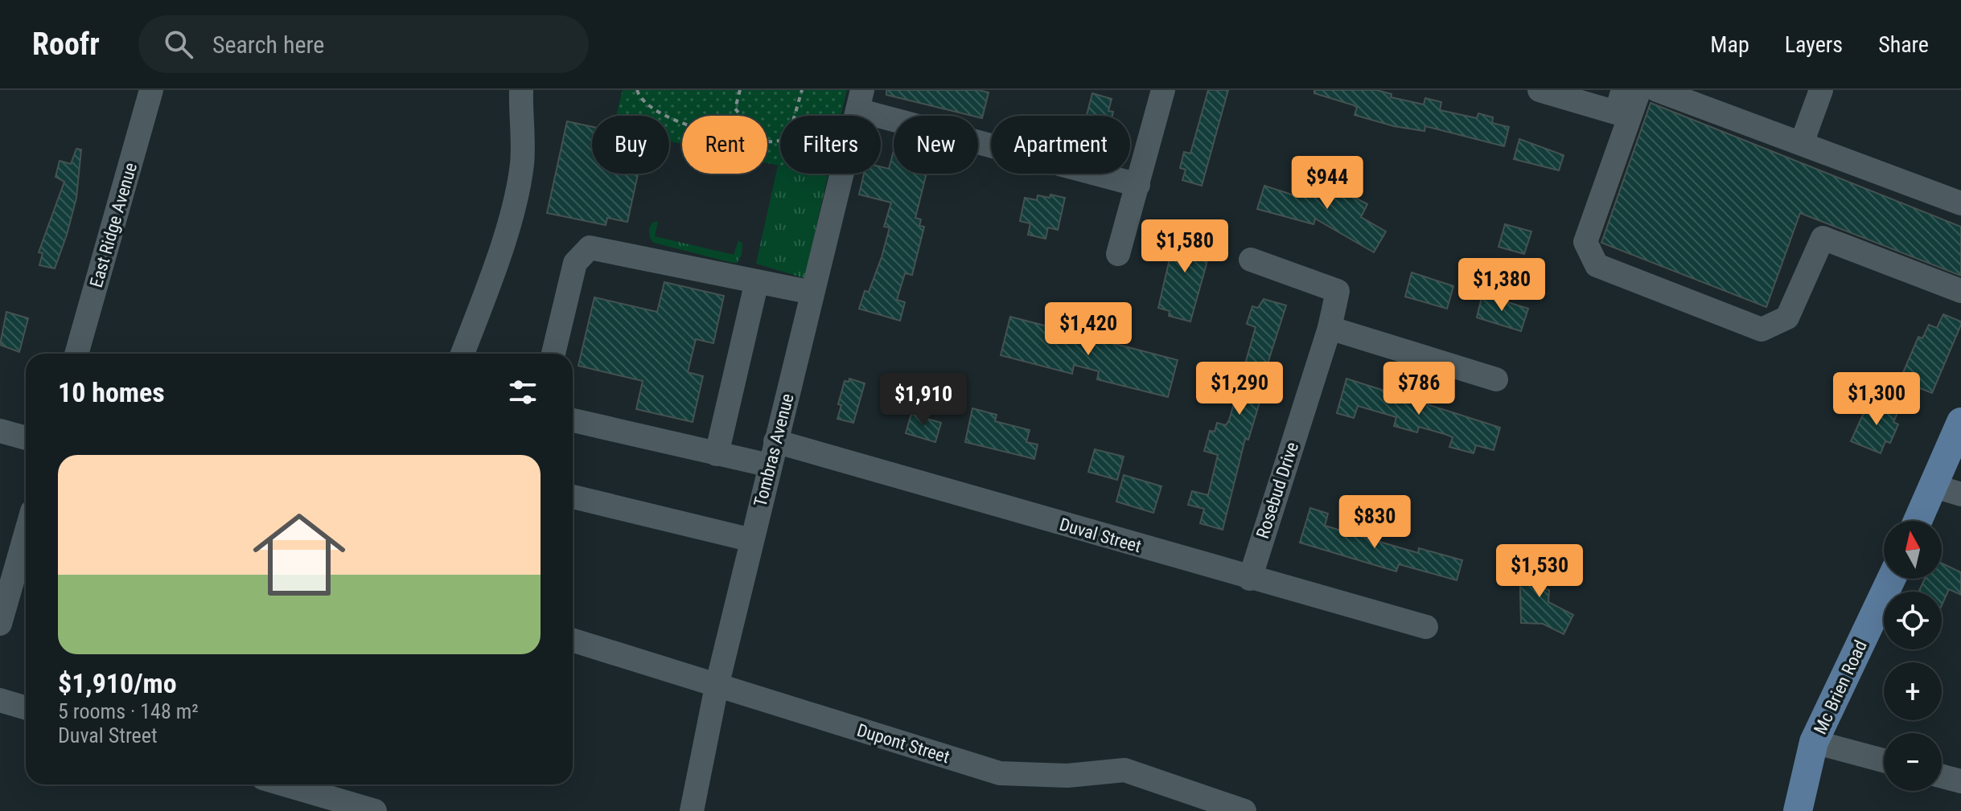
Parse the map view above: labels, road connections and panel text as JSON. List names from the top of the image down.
{
  "streets": {
    "main road": ["Mc Brien Road"],
    "street": [
      "East Ridge Avenue",
      "Tombras Avenue",
      "Rosebud Drive",
      "Duval Street",
      "Dupont Street"
    ]
  },
  "crossings": [
    ["Tombras Avenue", "Duval Street"],
    ["Tombras Avenue", "Dupont Street"],
    ["Rosebud Drive", "Duval Street"]
  ],
  "north": "top",
  "page": {
    "header": "Roofr",
    "search": "Search here",
    "nav": ["Map", "Layers", "Share"],
    "chip": [
      "Buy",
      "Rent",
      "Filters",
      "New",
      "Apartment"
    ],
    "price": [
      "$944",
      "$1,580",
      "$1,380",
      "$1,420",
      "$1,290",
      "$786",
      "$1,300",
      "$1,910",
      "$830",
      "$1,530"
    ],
    "heading": "10 homes",
    "list": [
      {
        "name": "$1,910/mo",
        "note": "5 rooms · 148 m² · Duval Street"
      }
    ],
    "map_buttons": ["+", "−"]
  }
}
